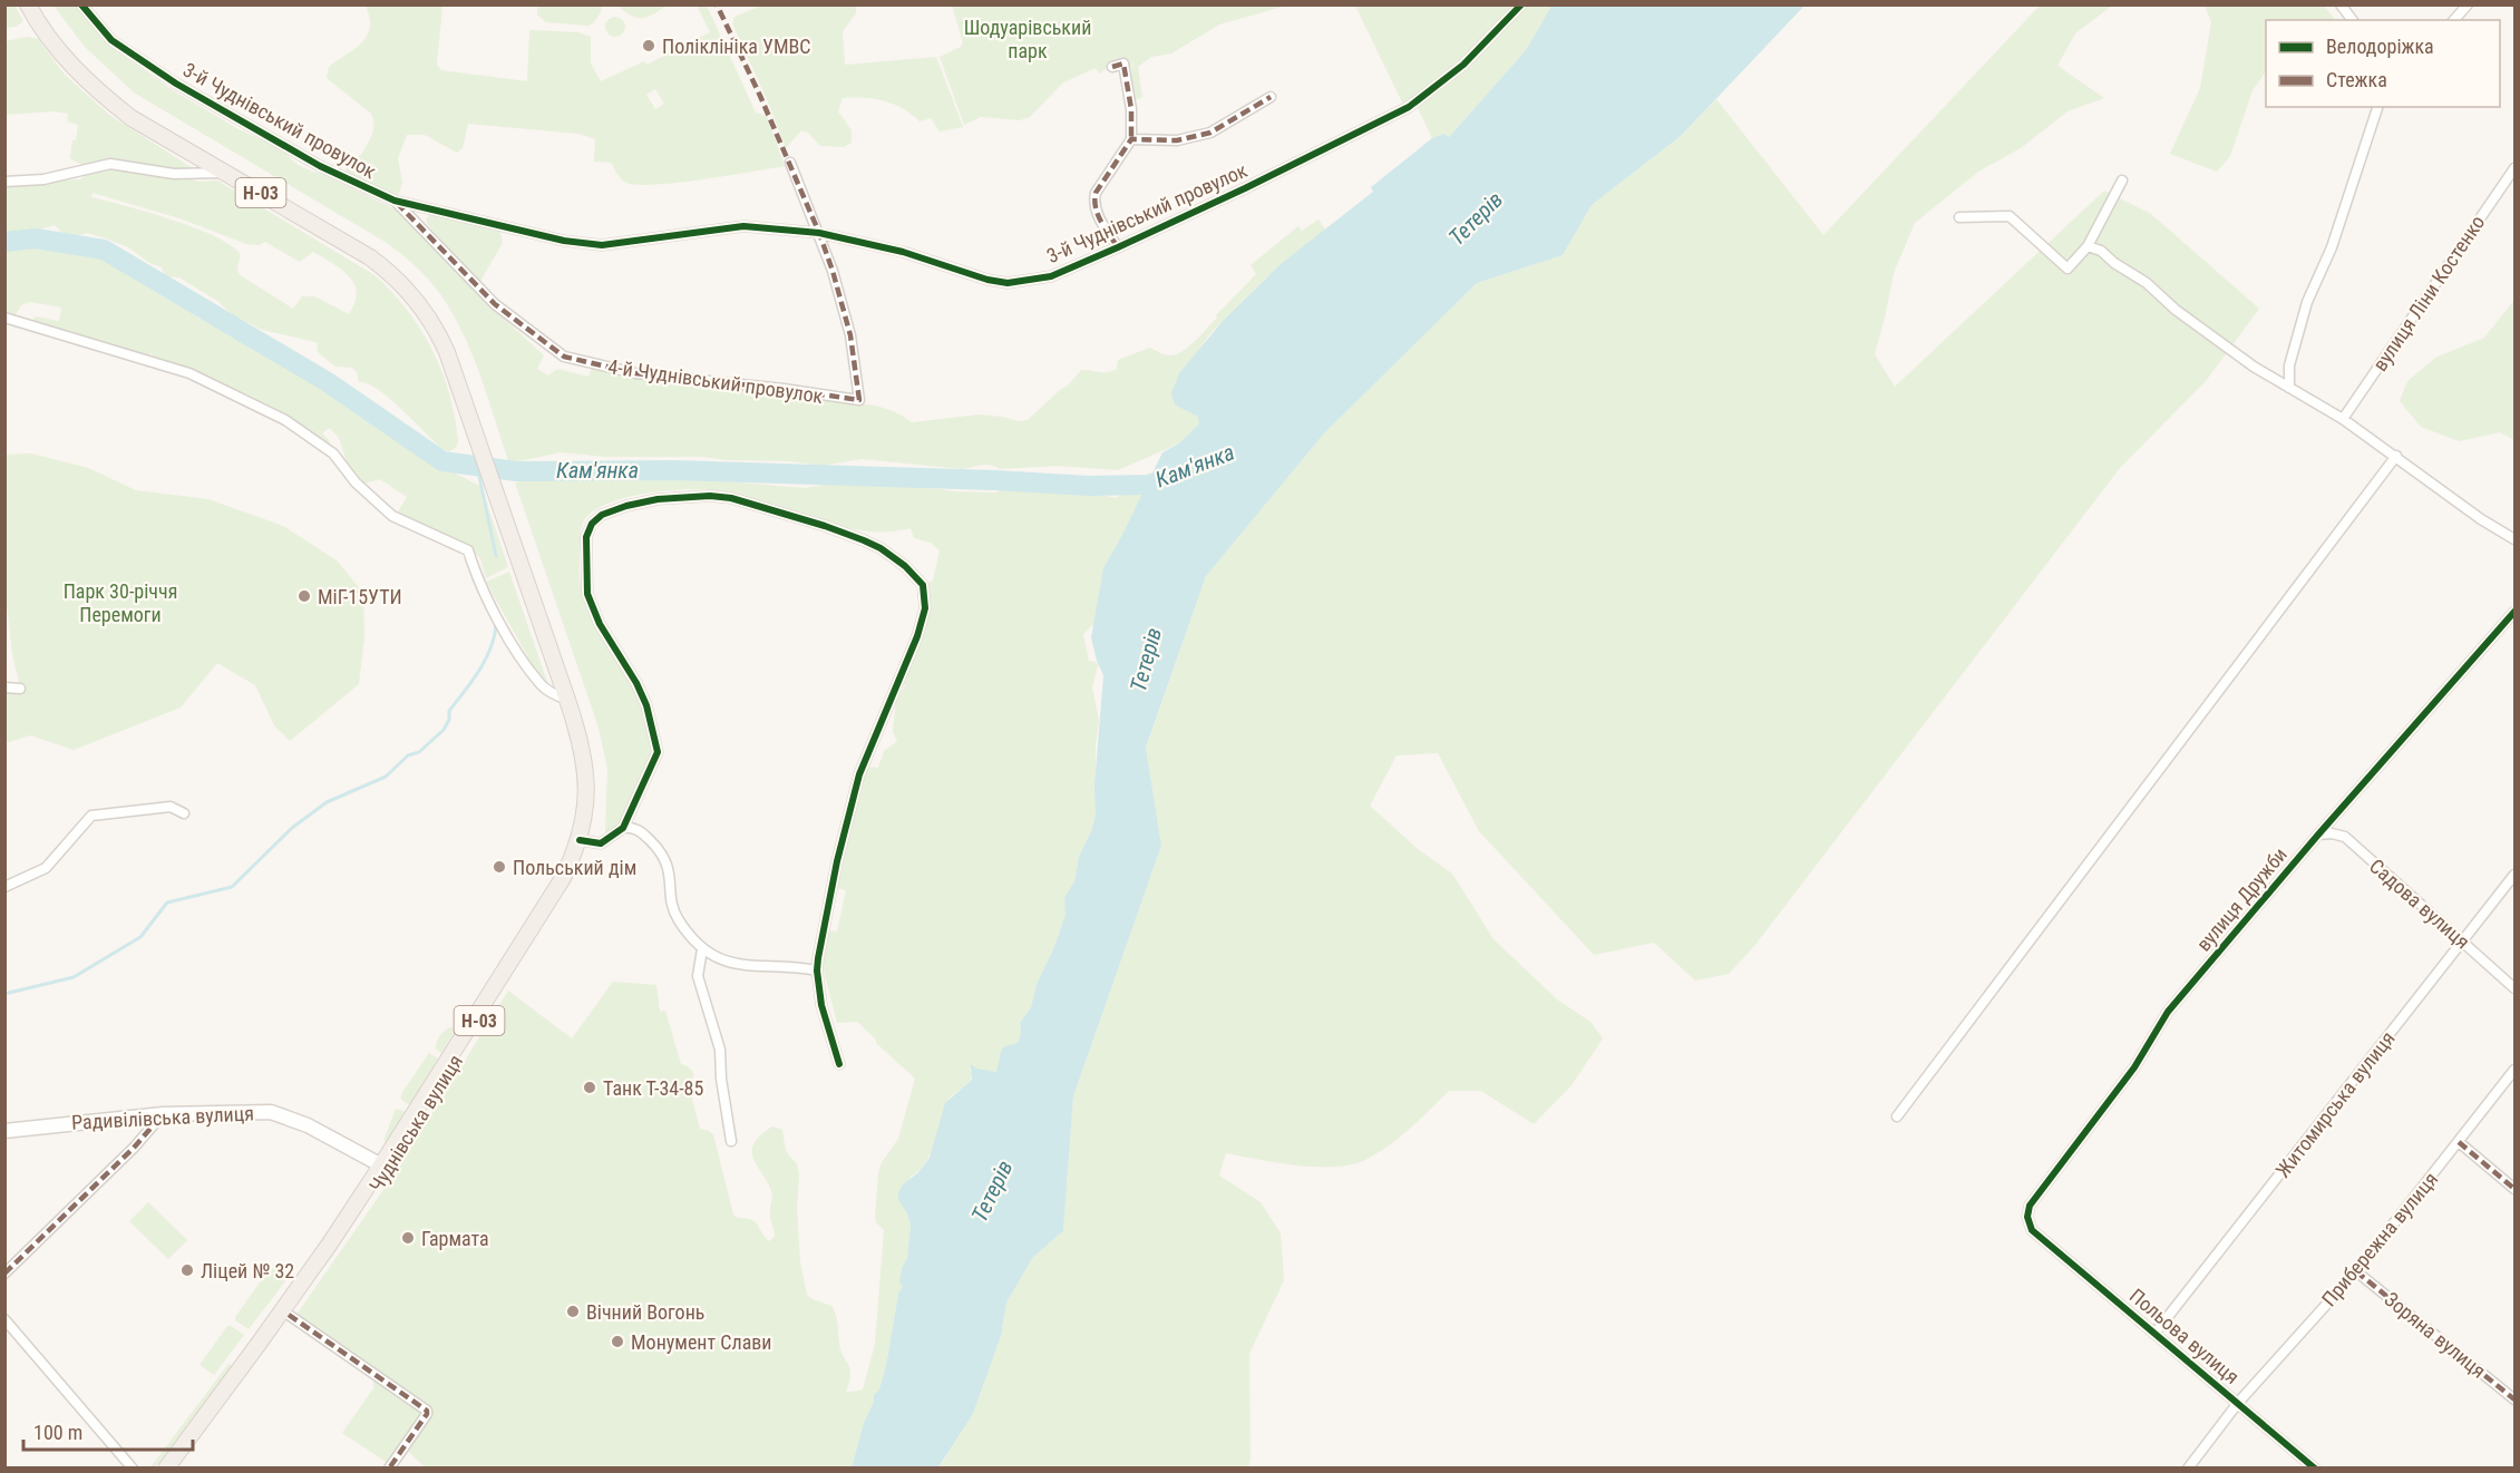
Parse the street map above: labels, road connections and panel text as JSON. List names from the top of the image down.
{
  "streets": {
    "main road": ["Н-03", "Чуднівська вулиця"],
    "street": [
      "3-й Чуднівський провулок",
      "вулиця Ліни Костенко",
      "4-й Чуднівський провулок",
      "вулиця Дружби",
      "Садова вулиця",
      "Житомирська вулиця",
      "Радивілівська вулиця",
      "Прибережна вулиця",
      "Зоряна вулиця",
      "Польова вулиця"
    ]
  },
  "crossings": [
    ["3-й Чуднівський провулок", "4-й Чуднівський провулок"],
    ["Н-03", "Чуднівська вулиця"],
    ["вулиця Дружби", "Садова вулиця"],
    ["вулиця Дружби", "Польова вулиця"],
    ["Садова вулиця", "Житомирська вулиця"],
    ["Житомирська вулиця", "Польова вулиця"],
    ["Радивілівська вулиця", "Чуднівська вулиця"],
    ["Прибережна вулиця", "Зоряна вулиця"],
    ["Прибережна вулиця", "Польова вулиця"]
  ],
  "water": ["Тетерів", "Кам'янка"],
  "parks": ["Шодуарівський парк", "Парк 30-річчя Перемоги"],
  "places": [
    "Поліклініка УМВС",
    "МіГ-15УТИ",
    "Польський дім",
    "Танк Т-34-85",
    "Гармата",
    "Ліцей № 32",
    "Вічний Вогонь",
    "Монумент Слави"
  ],
  "legend": ["Велодоріжка", "Стежка"],
  "scale_bar": "100 m"
}
